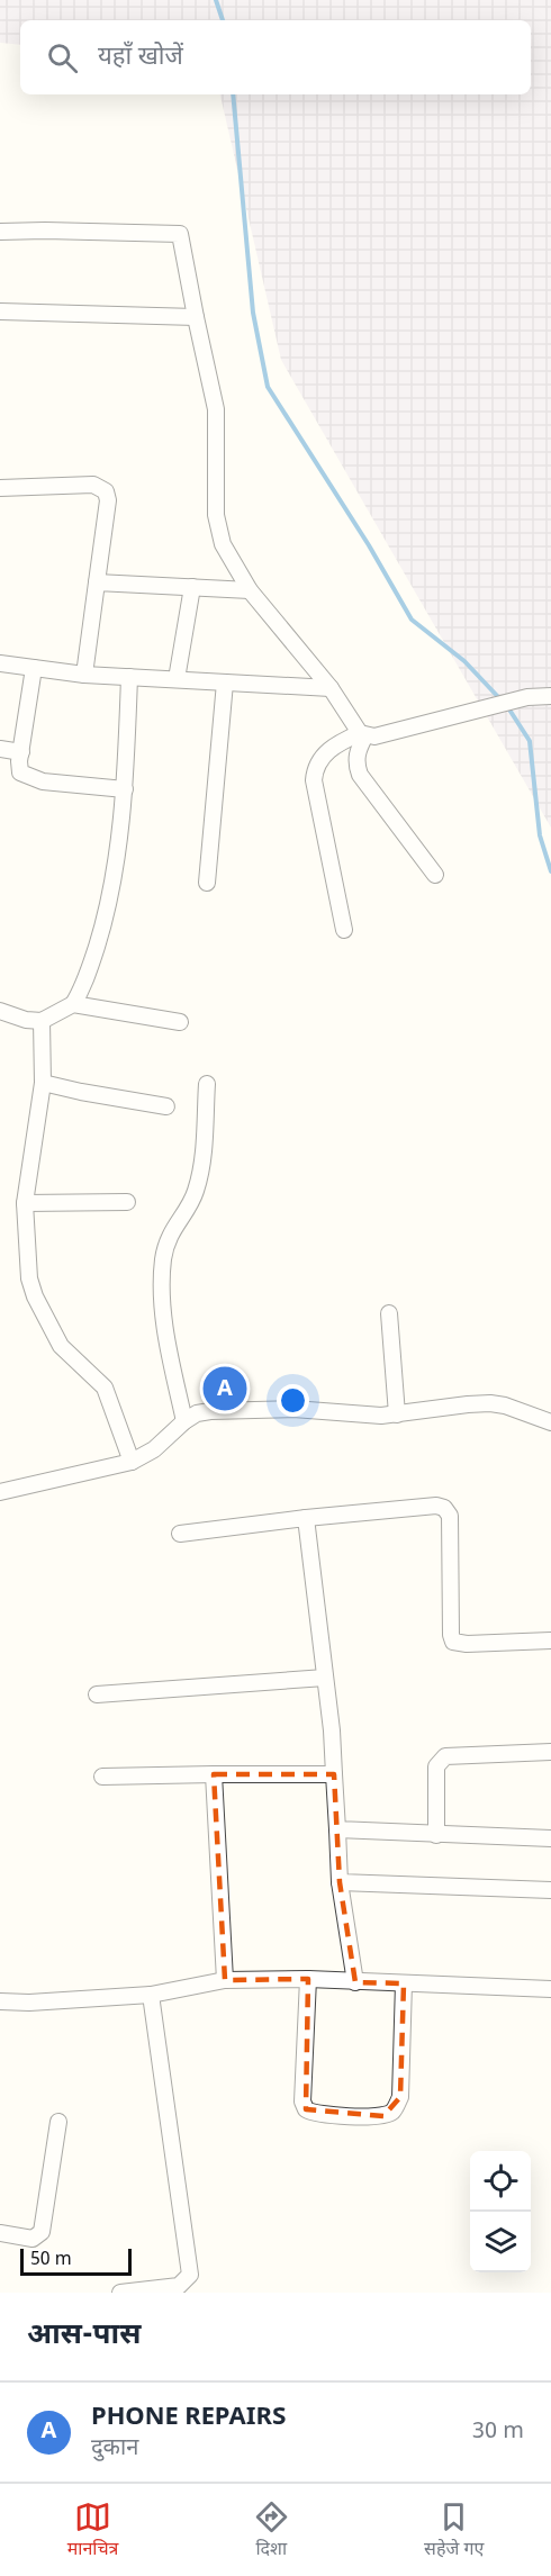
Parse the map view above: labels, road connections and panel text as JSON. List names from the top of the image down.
{
  "scale_bar": "50 m",
  "page": {
    "search": "यहाँ खोजें",
    "pins": "A",
    "scale": "50 m",
    "heading": "आस-पास",
    "list": [
      {
        "mark": "A",
        "name": "PHONE REPAIRS",
        "note": "दुकान",
        "value": "30 m"
      }
    ],
    "nav": ["मानचित्र", "दिशा", "सहेजे गए"]
  }
}
